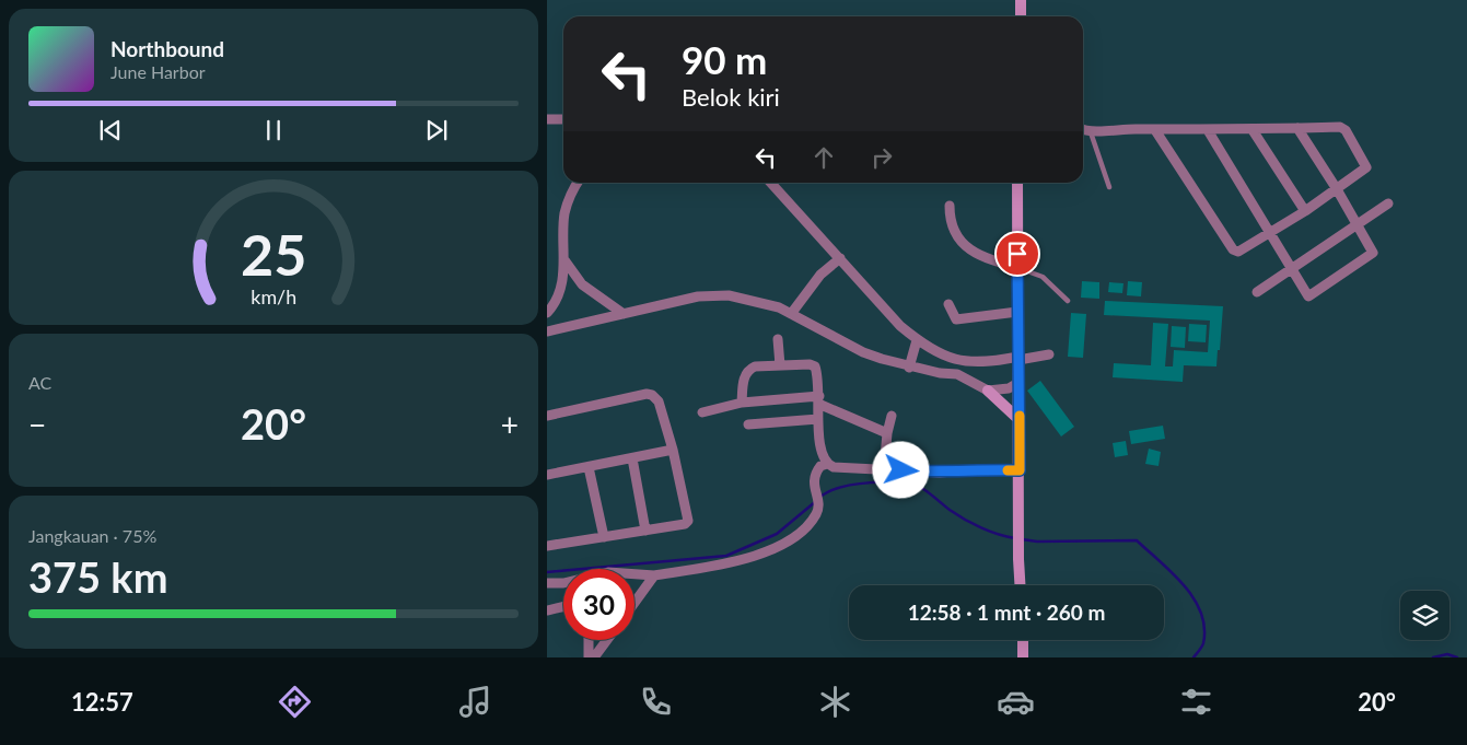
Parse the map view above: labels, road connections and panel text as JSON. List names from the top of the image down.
{
  "page": {
    "turn": ["90 m", "Belok kiri"],
    "song": ["Northbound", "June Harbor"],
    "tile": [
      "AC",
      ["Jangkauan · 75%", "375 km"]
    ],
    "heat": ["−", "20°", "+"],
    "limit": "30",
    "trip": "12:58 · 1 mnt · 260 m",
    "tabs": ["12:57", "20°"],
    "gauge": ["25", "km/h"]
  }
}
